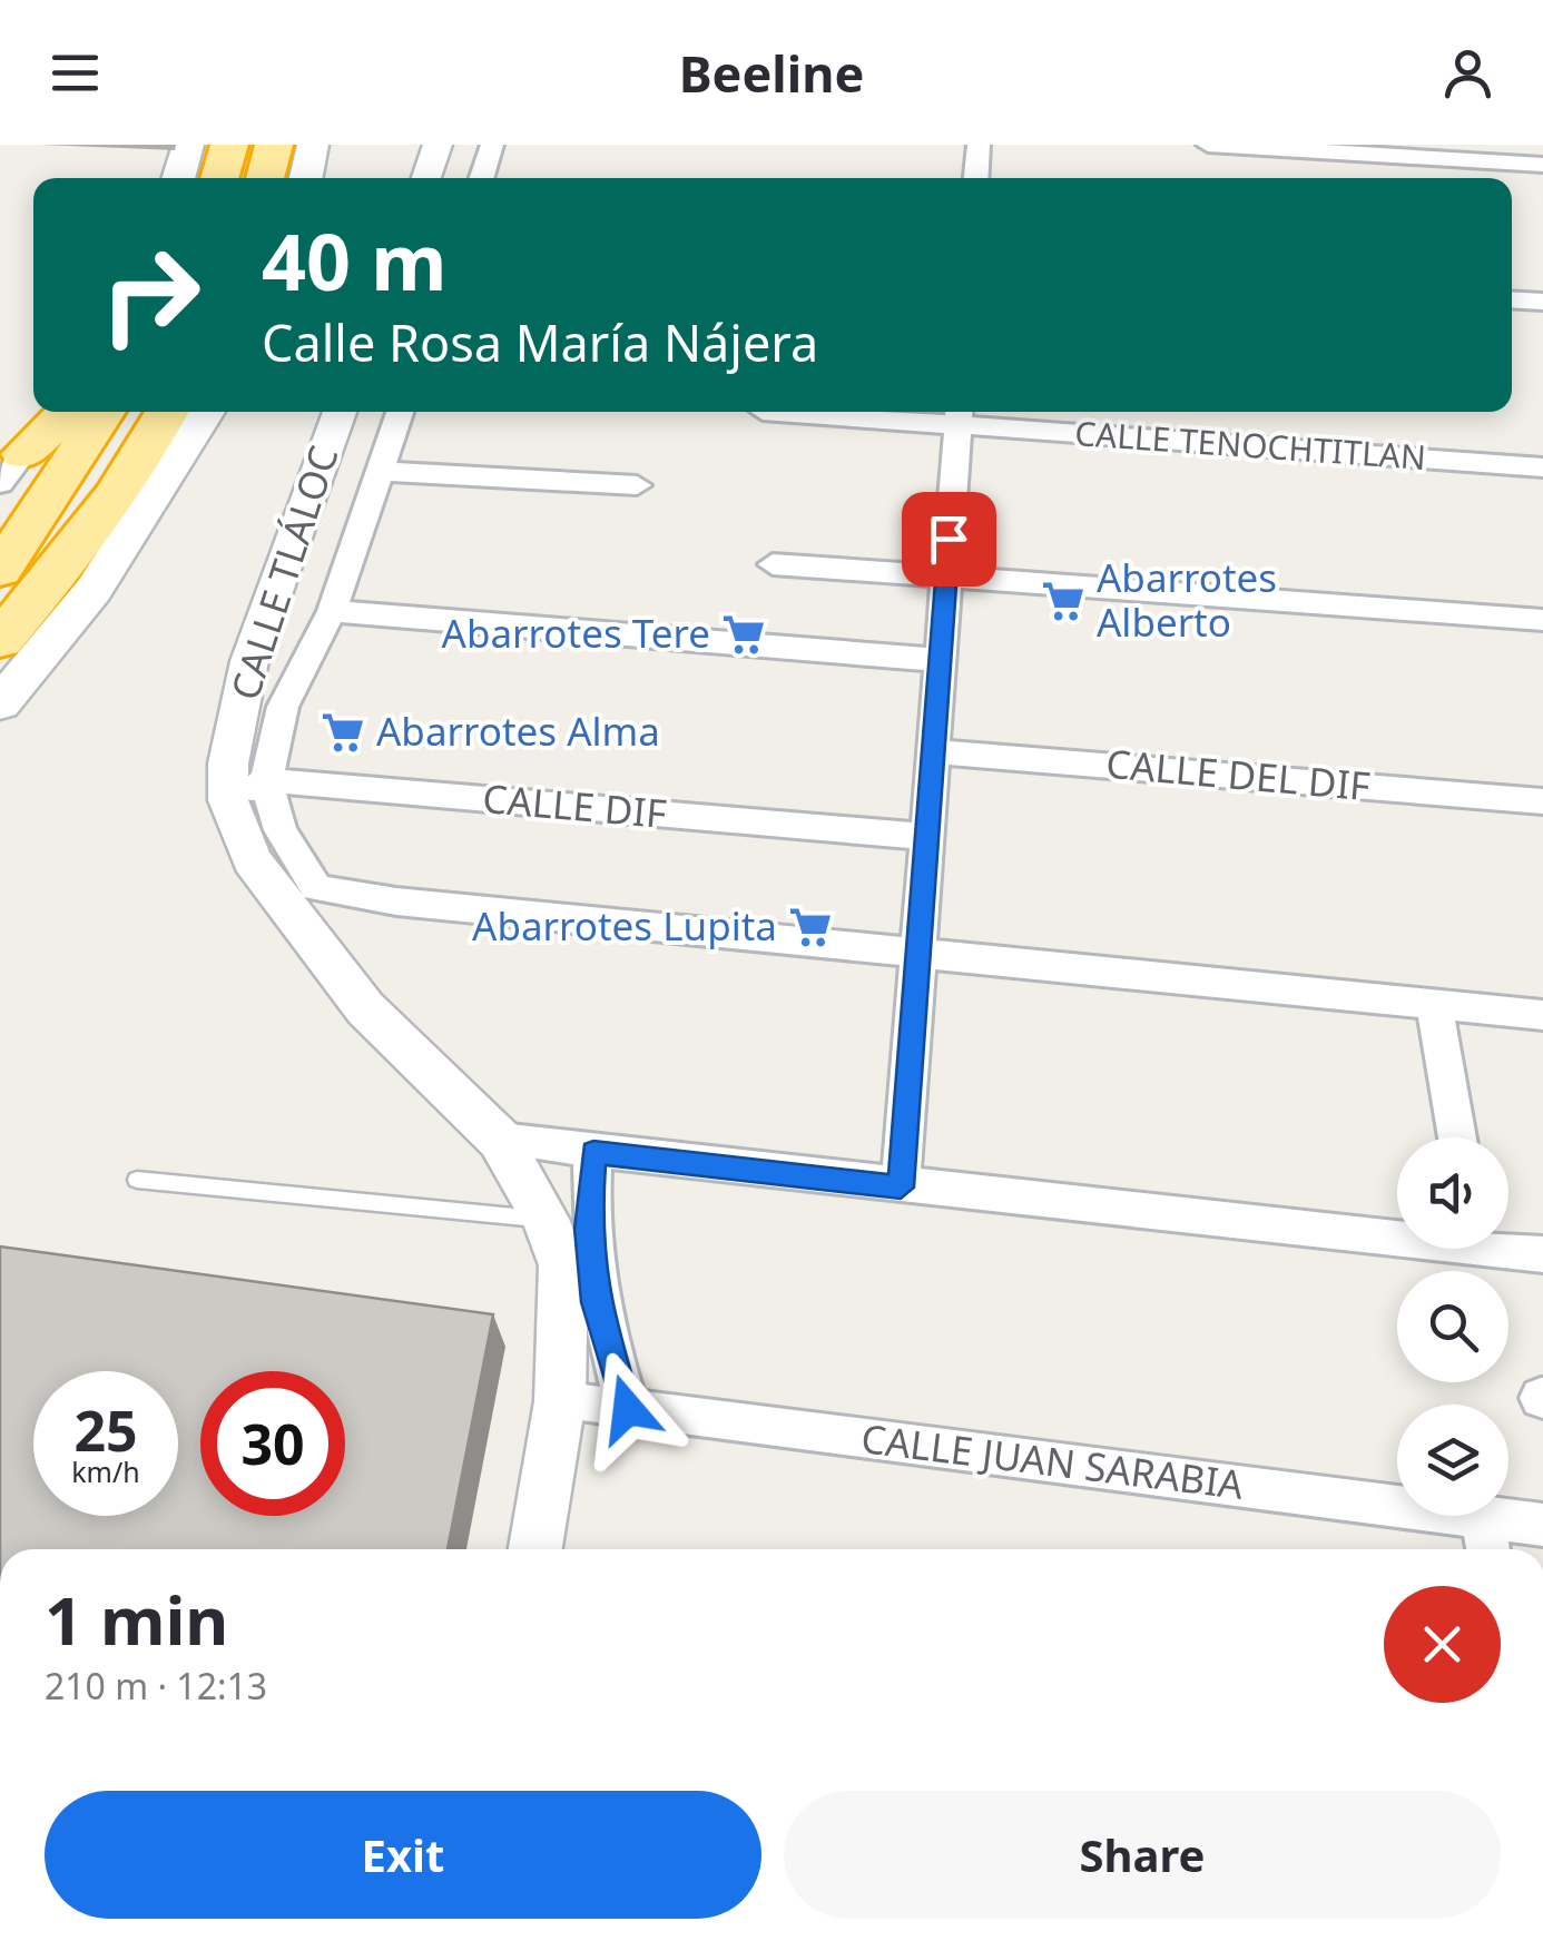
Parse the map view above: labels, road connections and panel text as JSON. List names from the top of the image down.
{
  "streets": {
    "street": [
      "CALLE TENOCHTITLAN",
      "CALLE TLÁLOC",
      "CALLE DEL DIF",
      "CALLE DIF",
      "CALLE JUAN SARABIA"
    ]
  },
  "crossings": [
    ["CALLE TLÁLOC", "CALLE DIF"],
    ["CALLE TLÁLOC", "CALLE JUAN SARABIA"]
  ],
  "places": {
    "supermarket": [
      "Abarrotes Alberto",
      "Abarrotes Tere",
      "Abarrotes Alma",
      "Abarrotes Lupita"
    ]
  },
  "page": {
    "header": "Beeline",
    "turn": ["40 m", "Calle Rosa María Nájera"],
    "speed": "25 km/h",
    "limit": "30",
    "heading": ["1 min", "210 m · 12:13"],
    "buttons": ["Exit", "Share"]
  }
}
